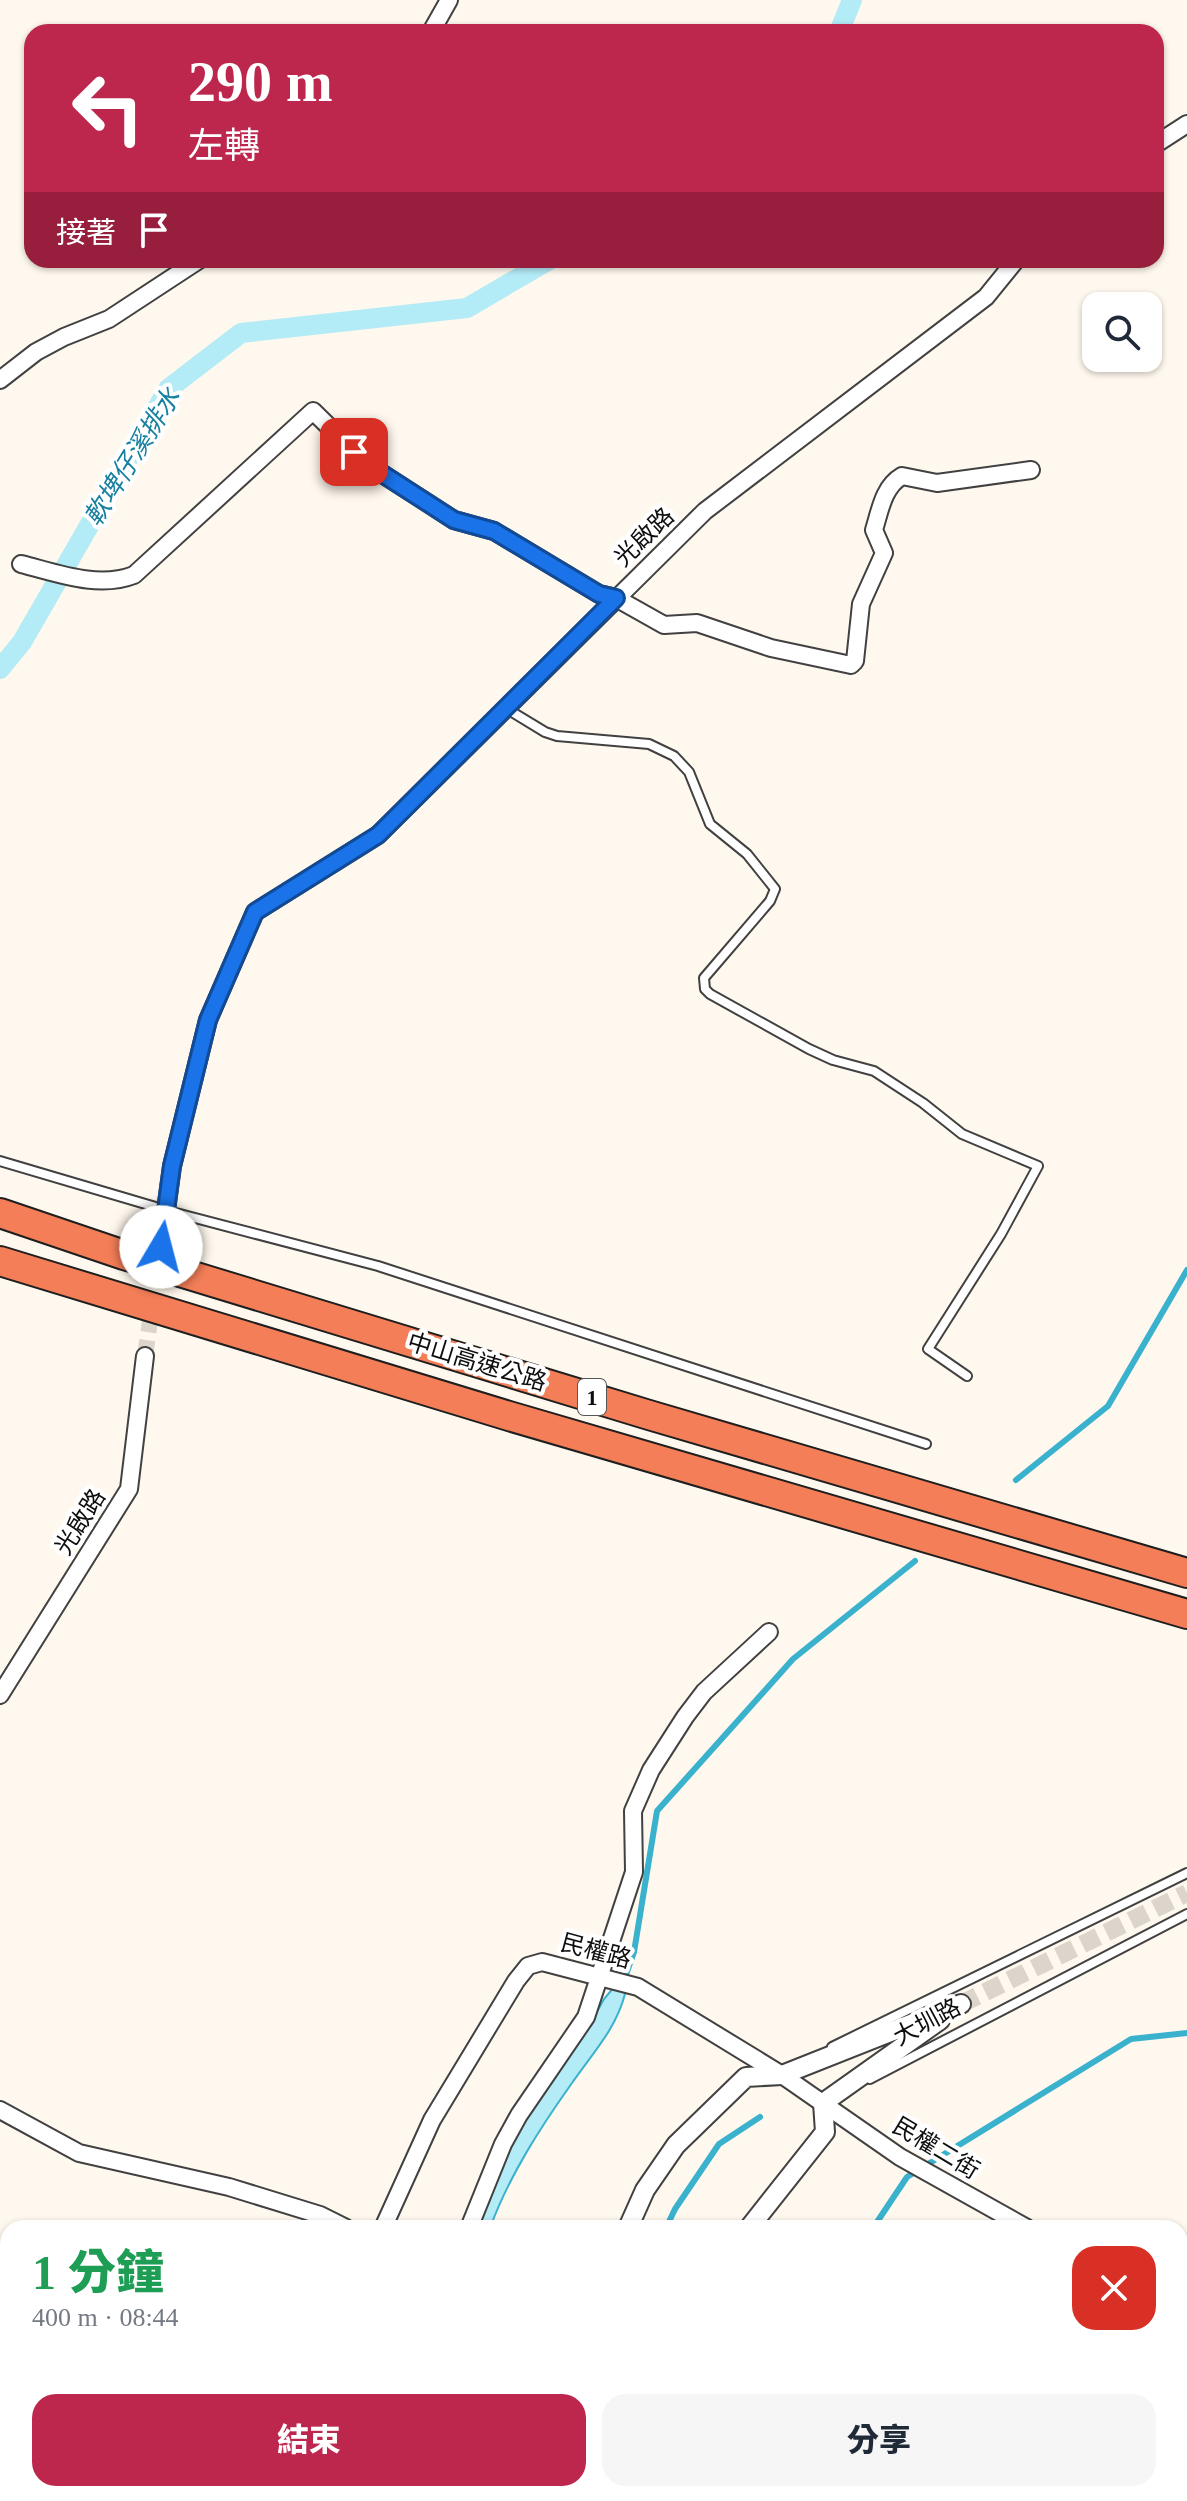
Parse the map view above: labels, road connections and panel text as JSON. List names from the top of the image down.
{
  "streets": {
    "highway": ["中山高速公路", "1"],
    "street": ["光啟路", "民權路", "民權二街"],
    "lane": ["大圳路"]
  },
  "crossings": [
    ["民權路", "大圳路"],
    ["民權路", "民權二街"],
    ["大圳路", "民權二街"]
  ],
  "water": ["軟埤仔溪排水"],
  "page": {
    "turn": ["290 m", "左轉"],
    "then": "接著",
    "heading": ["1 分鐘", "400 m · 08:44"],
    "buttons": ["結束", "分享"]
  }
}
